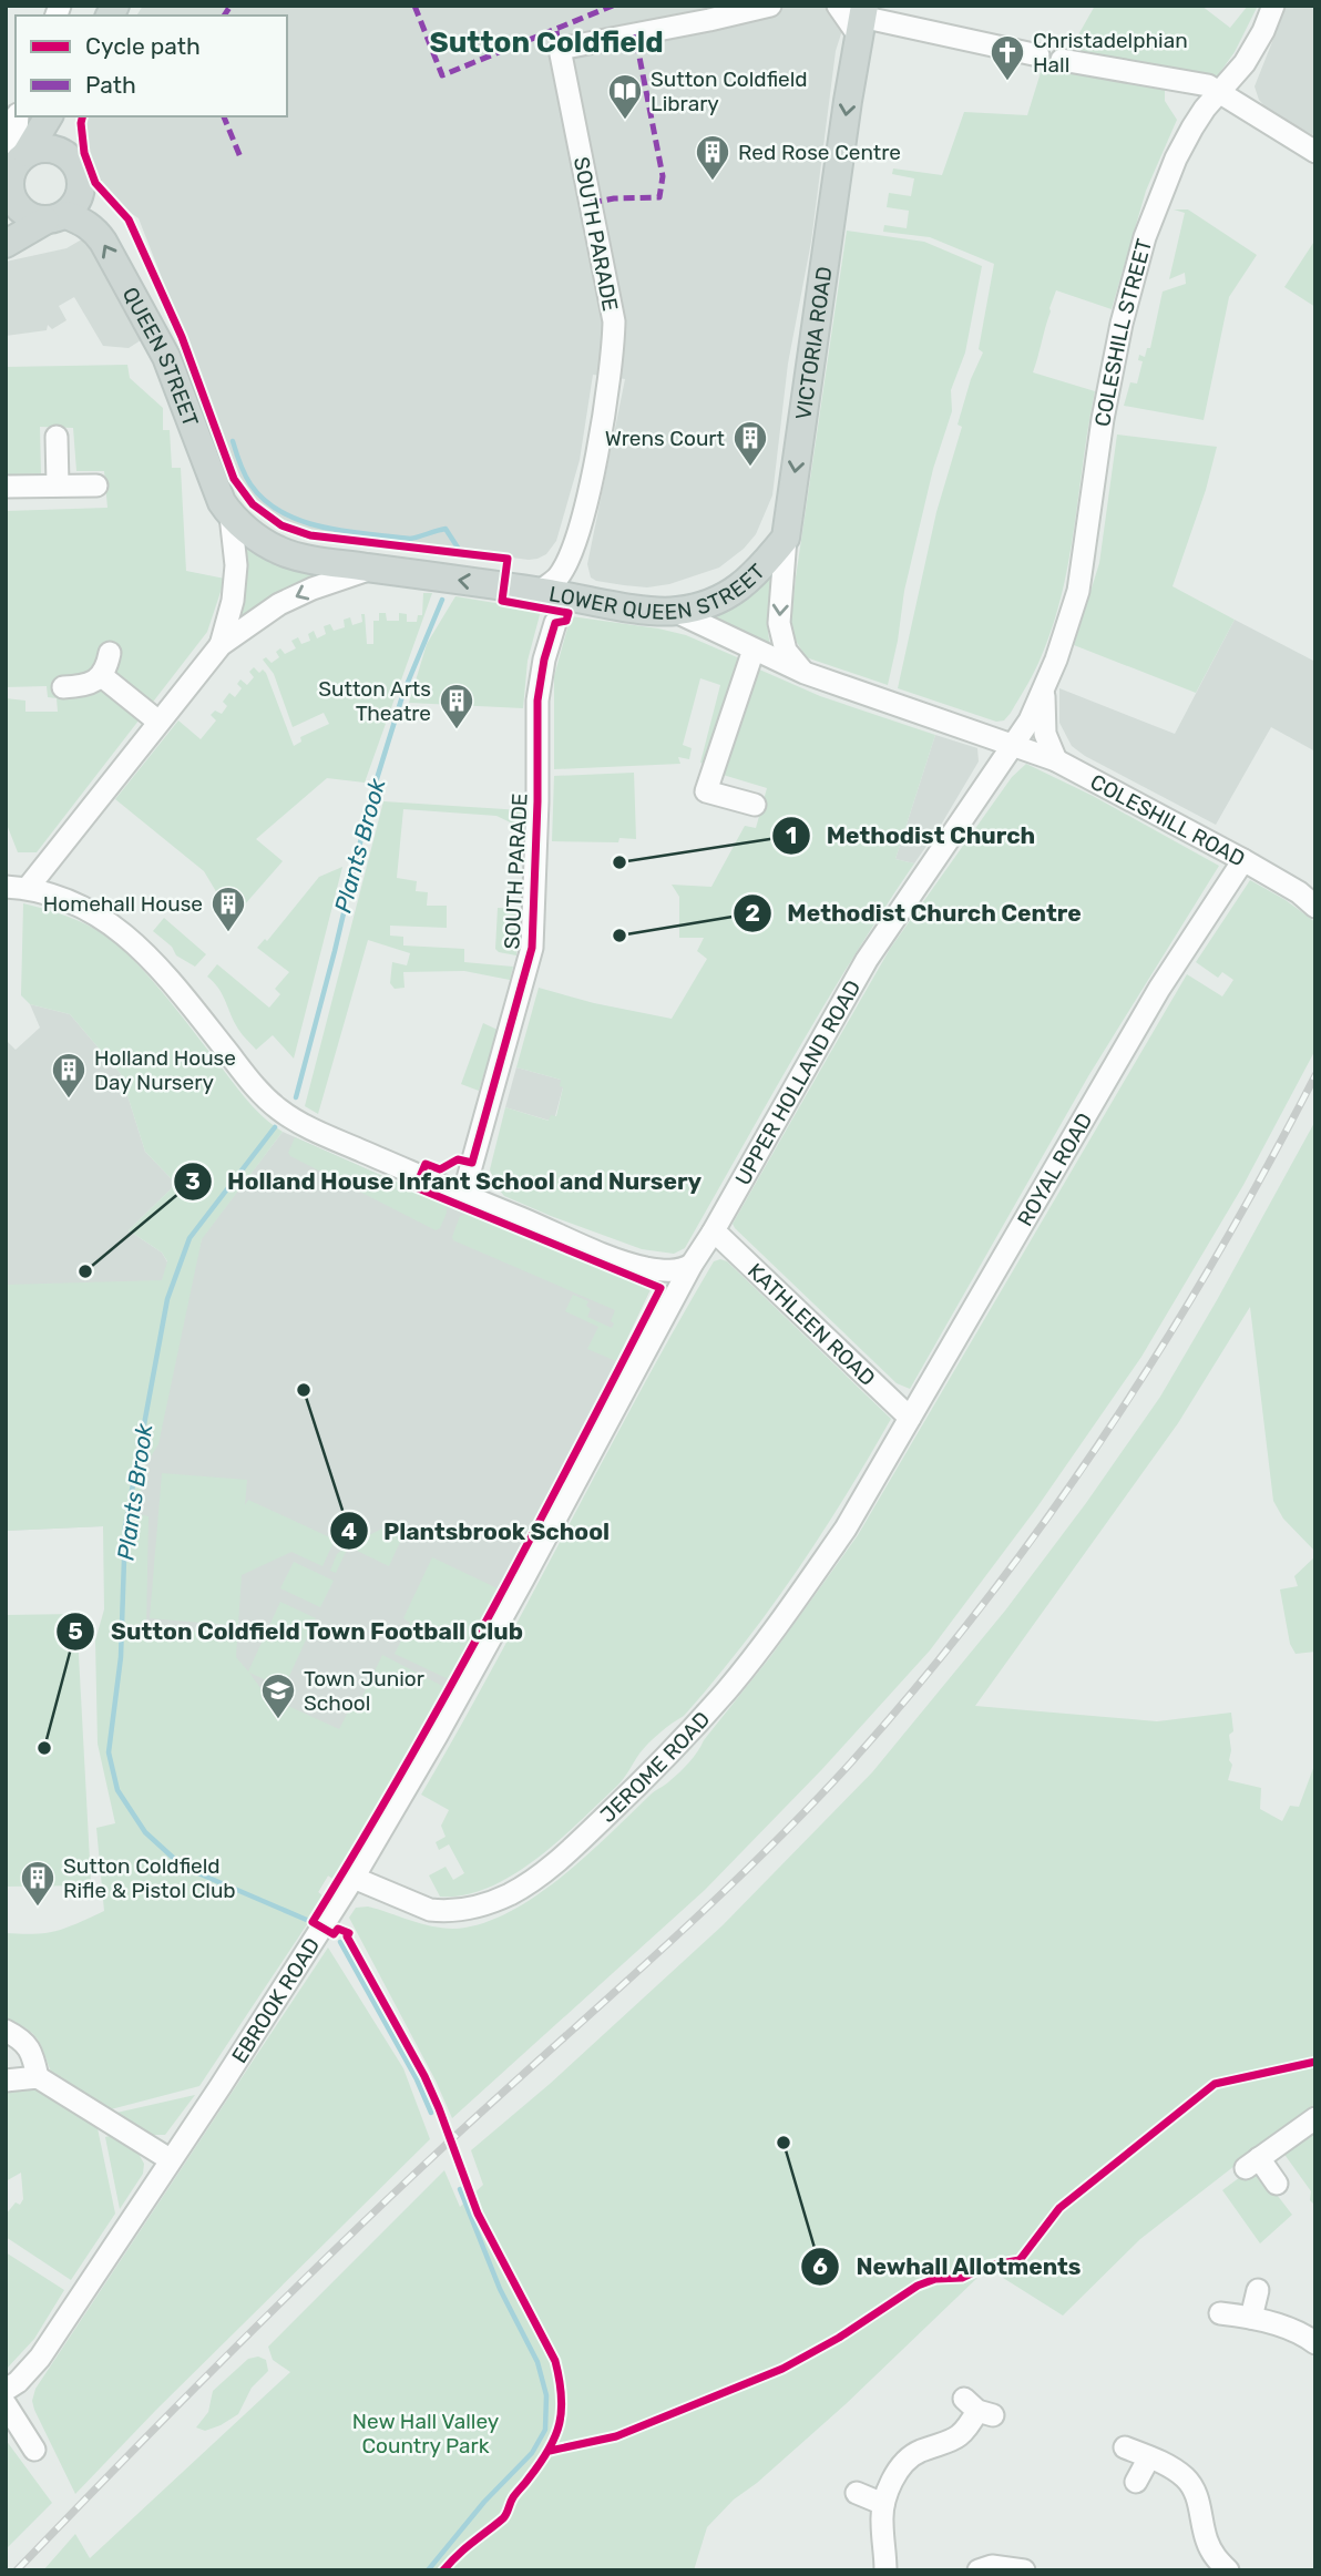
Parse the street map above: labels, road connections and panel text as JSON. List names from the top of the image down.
{
  "streets": {
    "main road": ["VICTORIA ROAD", "QUEEN STREET", "LOWER QUEEN STREET"],
    "street": [
      "SOUTH PARADE",
      "COLESHILL STREET",
      "COLESHILL ROAD",
      "UPPER HOLLAND ROAD",
      "ROYAL ROAD",
      "KATHLEEN ROAD",
      "JEROME ROAD",
      "EBROOK ROAD"
    ]
  },
  "crossings": [
    ["SOUTH PARADE", "LOWER QUEEN STREET"],
    ["COLESHILL STREET", "COLESHILL ROAD"],
    ["COLESHILL STREET", "UPPER HOLLAND ROAD"],
    ["VICTORIA ROAD", "LOWER QUEEN STREET"],
    ["QUEEN STREET", "LOWER QUEEN STREET"],
    ["COLESHILL ROAD", "UPPER HOLLAND ROAD"],
    ["COLESHILL ROAD", "ROYAL ROAD"],
    ["UPPER HOLLAND ROAD", "KATHLEEN ROAD"],
    ["UPPER HOLLAND ROAD", "EBROOK ROAD"],
    ["ROYAL ROAD", "KATHLEEN ROAD"],
    ["ROYAL ROAD", "JEROME ROAD"],
    ["JEROME ROAD", "EBROOK ROAD"]
  ],
  "one_way": ["VICTORIA ROAD", "QUEEN STREET"],
  "districts": ["Sutton Coldfield"],
  "water": ["Plants Brook"],
  "parks": ["New Hall Valley Country Park"],
  "places": {
    "church": ["Christadelphian Hall"],
    "library": ["Sutton Coldfield Library"],
    "building": [
      "Red Rose Centre",
      "Wrens Court",
      "Sutton Arts Theatre",
      "Homehall House",
      "Holland House Day Nursery",
      "Sutton Coldfield Rifle & Pistol Club"
    ],
    "other": [
      "Methodist Church",
      "Methodist Church Centre",
      "Holland House Infant School and Nursery",
      "Plantsbrook School",
      "Sutton Coldfield Town Football Club",
      "Newhall Allotments"
    ],
    "school or university": ["Town Junior School"]
  },
  "legend": ["Cycle path", "Path"]
}
